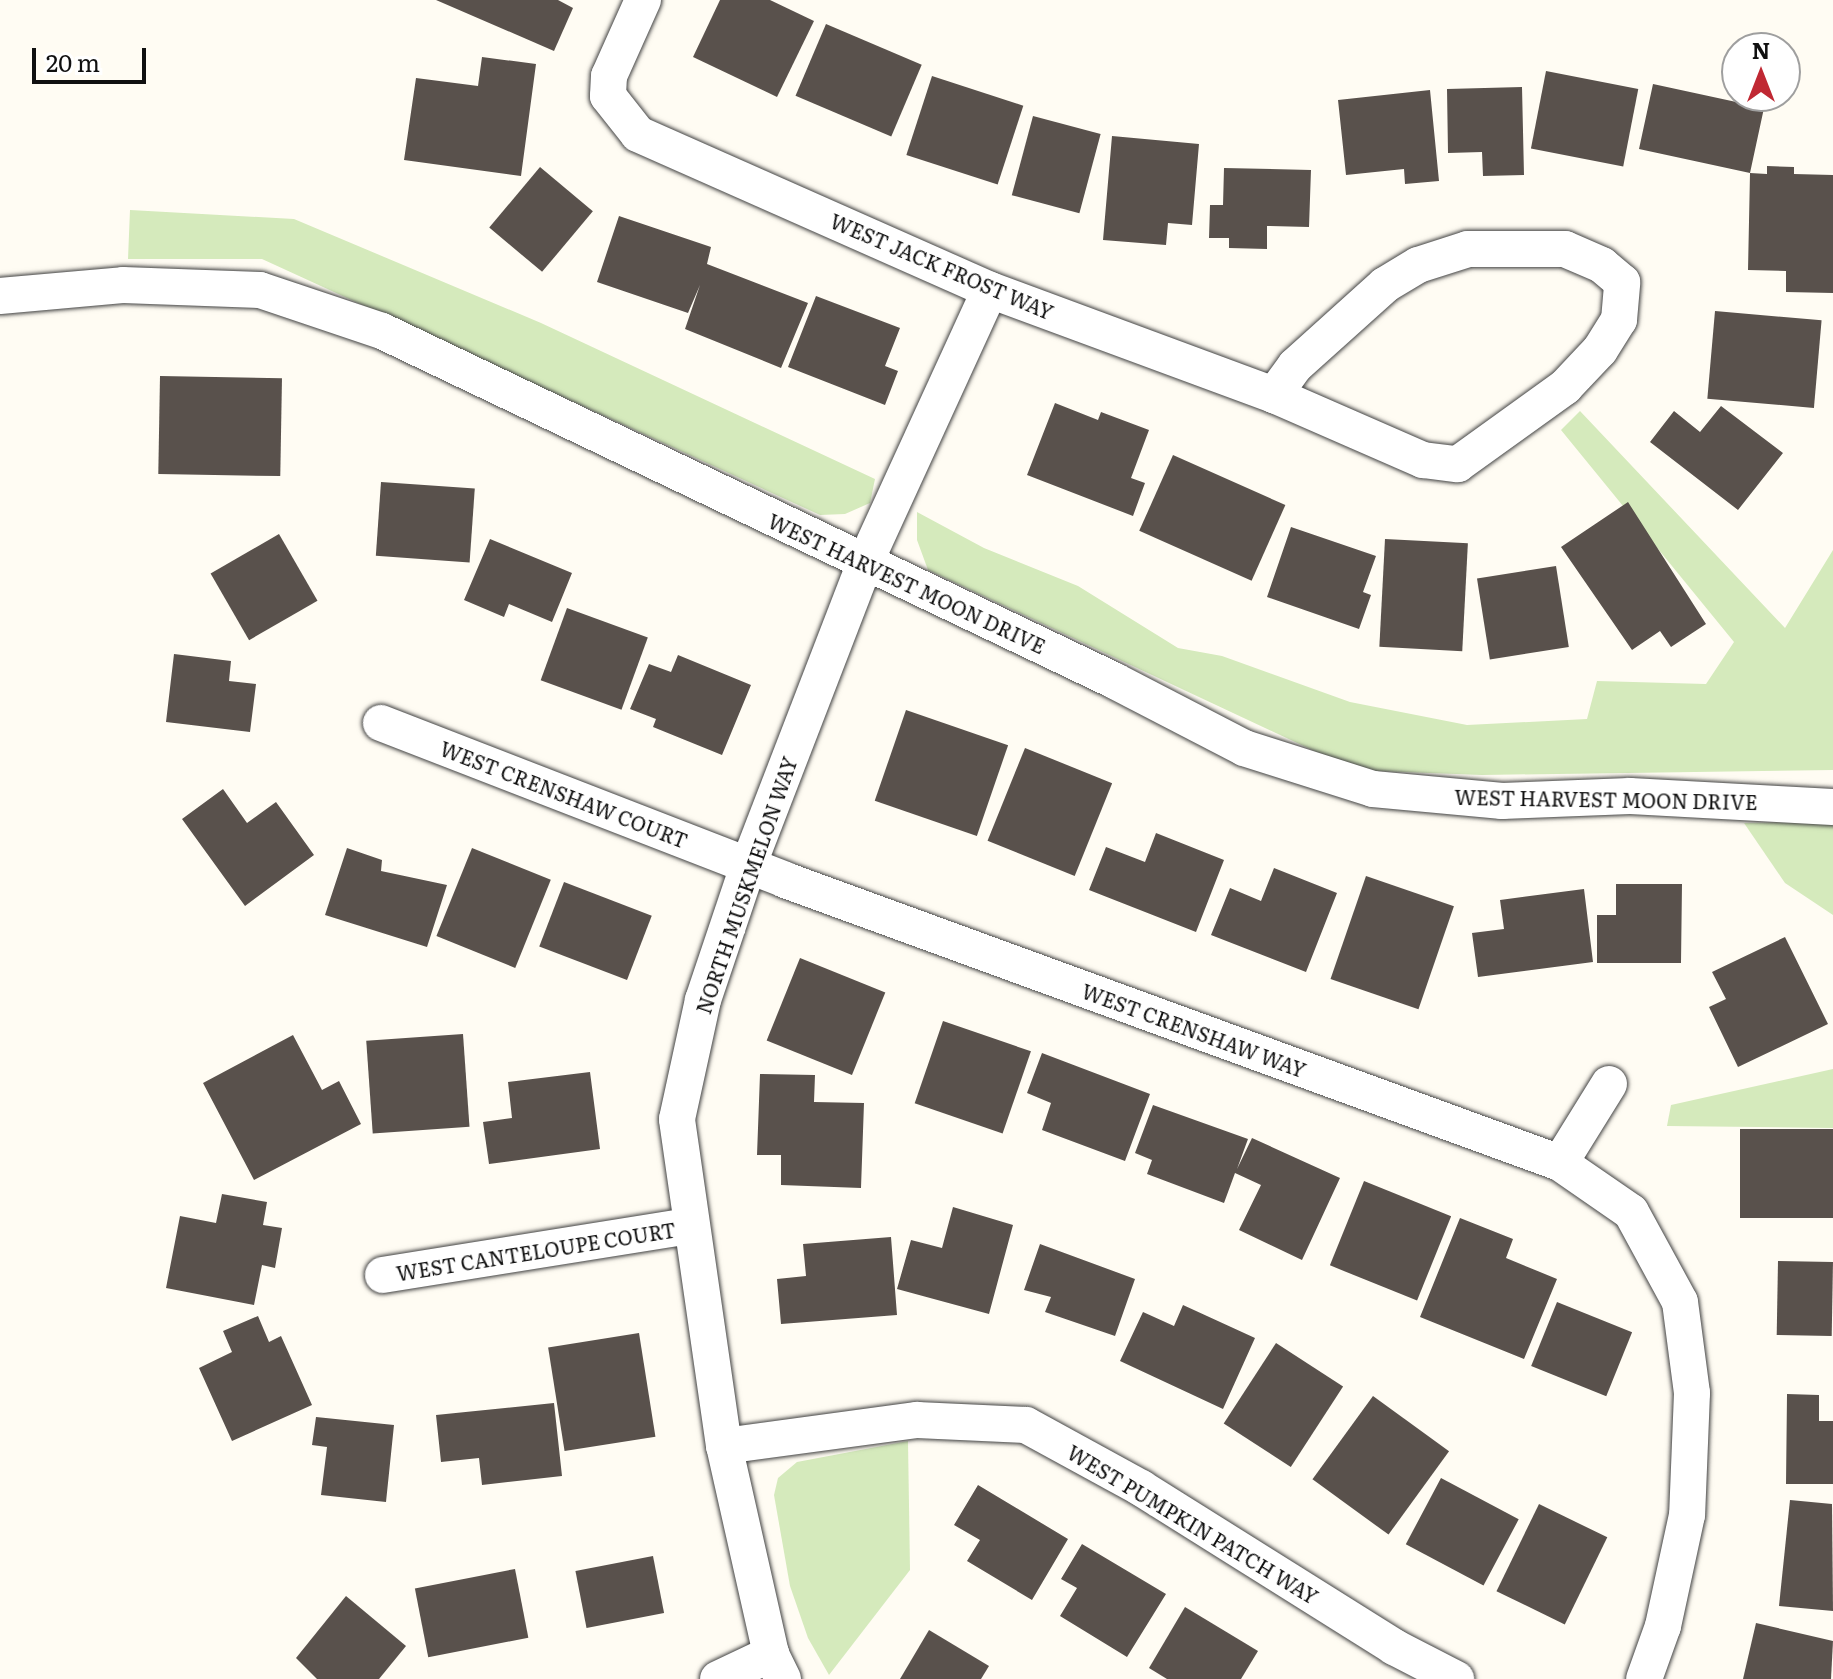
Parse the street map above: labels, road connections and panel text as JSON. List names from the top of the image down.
{
  "streets": {
    "street": [
      "WEST JACK FROST WAY",
      "WEST HARVEST MOON DRIVE",
      "WEST CRENSHAW COURT",
      "NORTH MUSKMELON WAY",
      "WEST CRENSHAW WAY",
      "WEST CANTELOUPE COURT",
      "WEST PUMPKIN PATCH WAY"
    ]
  },
  "crossings": [
    ["WEST JACK FROST WAY", "NORTH MUSKMELON WAY"],
    ["WEST HARVEST MOON DRIVE", "NORTH MUSKMELON WAY"],
    ["WEST CRENSHAW COURT", "NORTH MUSKMELON WAY"],
    ["WEST CRENSHAW COURT", "WEST CRENSHAW WAY"],
    ["NORTH MUSKMELON WAY", "WEST CRENSHAW WAY"],
    ["NORTH MUSKMELON WAY", "WEST CANTELOUPE COURT"],
    ["NORTH MUSKMELON WAY", "WEST PUMPKIN PATCH WAY"]
  ],
  "scale_bar": "20 m",
  "north": "top"
}
